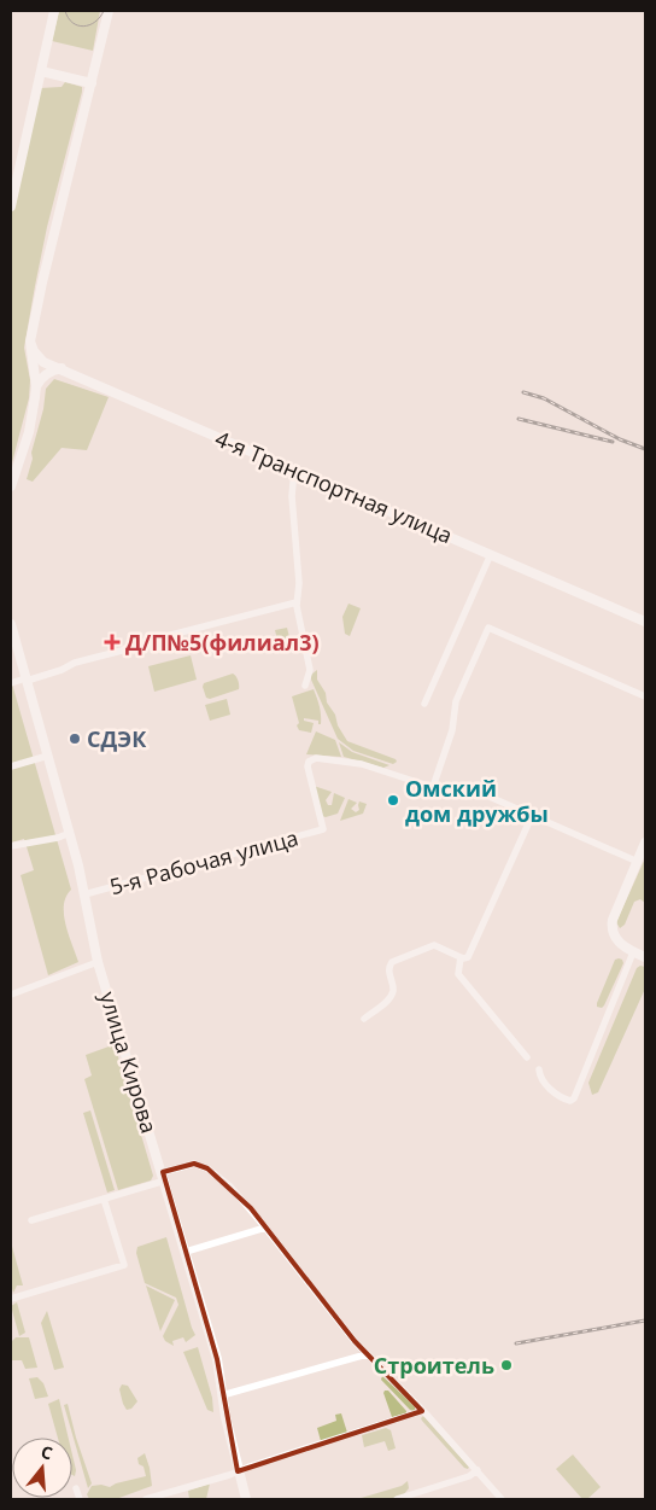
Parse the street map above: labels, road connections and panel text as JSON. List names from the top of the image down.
{
  "streets": {
    "main road": ["4-я Транспортная улица", "улица Кирова"],
    "street": ["5-я Рабочая улица"]
  },
  "crossings": [
    ["5-я Рабочая улица", "улица Кирова"]
  ],
  "places": {
    "health": ["Д/П№5(филиал3)"],
    "other": ["СДЭК", "Омский дом дружбы", "Строитель"]
  },
  "north": "top"
}
